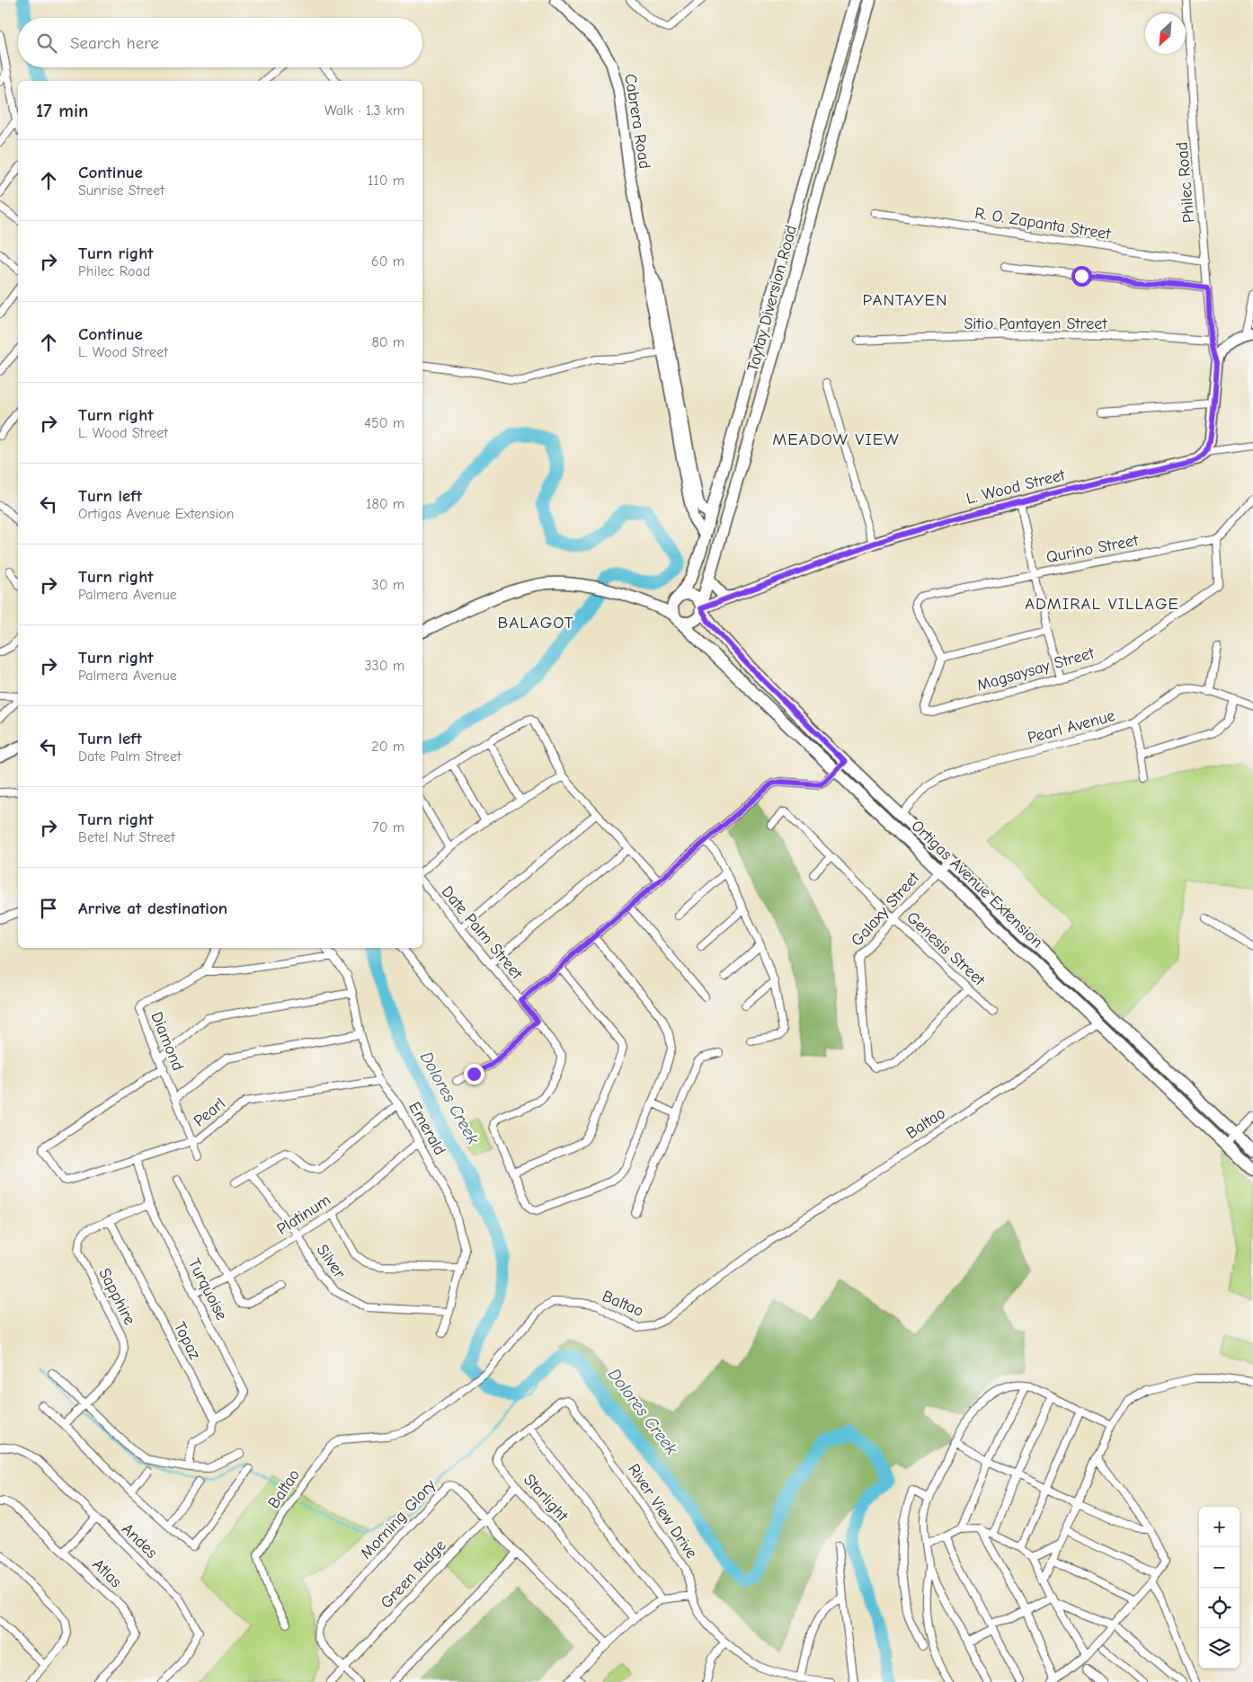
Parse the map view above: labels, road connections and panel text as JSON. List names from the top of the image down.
{
  "streets": {
    "main road": [
      "Cabrera Road",
      "Taytay Diversion Road",
      "L. Wood Street",
      "Ortigas Avenue Extension"
    ],
    "street": [
      "Philec Road",
      "R. O. Zapanta Street",
      "Sitio Pantayen Street",
      "Qurino Street",
      "Magsaysay Street",
      "Pearl Avenue",
      "Galaxy Street",
      "Date Palm Street",
      "Genesis Street",
      "Diamond",
      "Pearl",
      "Baltao",
      "Emerald",
      "Platinum",
      "Silver",
      "Turquoise",
      "Sapphire",
      "Topaz",
      "Starlight",
      "River View Drive",
      "Morning Glory",
      "Andes",
      "Atlas",
      "Green Ridge"
    ]
  },
  "crossings": [
    ["Cabrera Road", "Taytay Diversion Road"],
    ["Philec Road", "R. O. Zapanta Street"],
    ["Philec Road", "Sitio Pantayen Street"],
    ["Taytay Diversion Road", "L. Wood Street"],
    ["Taytay Diversion Road", "Ortigas Avenue Extension"],
    ["L. Wood Street", "Ortigas Avenue Extension"],
    ["Qurino Street", "Magsaysay Street"],
    ["Pearl Avenue", "Ortigas Avenue Extension"],
    ["Ortigas Avenue Extension", "Galaxy Street"],
    ["Ortigas Avenue Extension", "Baltao"],
    ["Galaxy Street", "Genesis Street"],
    ["Diamond", "Pearl"],
    ["Pearl", "Emerald"],
    ["Pearl", "Turquoise"],
    ["Emerald", "Platinum"],
    ["Emerald", "Silver"],
    ["Platinum", "Silver"],
    ["Platinum", "Turquoise"],
    ["Turquoise", "Sapphire"],
    ["Turquoise", "Topaz"],
    ["Sapphire", "Topaz"],
    ["Starlight", "River View Drive"],
    ["Starlight", "Green Ridge"],
    ["Morning Glory", "Green Ridge"]
  ],
  "districts": [
    "PANTAYEN",
    "MEADOW VIEW",
    "ADMIRAL VILLAGE",
    "BALAGOT"
  ],
  "water": ["Dolores Creek"],
  "north": "bottom left",
  "page": {
    "search": "Search here",
    "heading": ["17 min", "Walk · 1.3 km"],
    "list": [
      ["Continue", "Sunrise Street", "110 m"],
      ["Turn right", "Philec Road", "60 m"],
      ["Continue", "L. Wood Street", "80 m"],
      ["Turn right", "L. Wood Street", "450 m"],
      ["Turn left", "Ortigas Avenue Extension", "180 m"],
      ["Turn right", "Palmera Avenue", "30 m"],
      ["Turn right", "Palmera Avenue", "330 m"],
      ["Turn left", "Date Palm Street", "20 m"],
      ["Turn right", "Betel Nut Street", "70 m"],
      "Arrive at destination"
    ],
    "map_buttons": ["+", "−"]
  }
}
